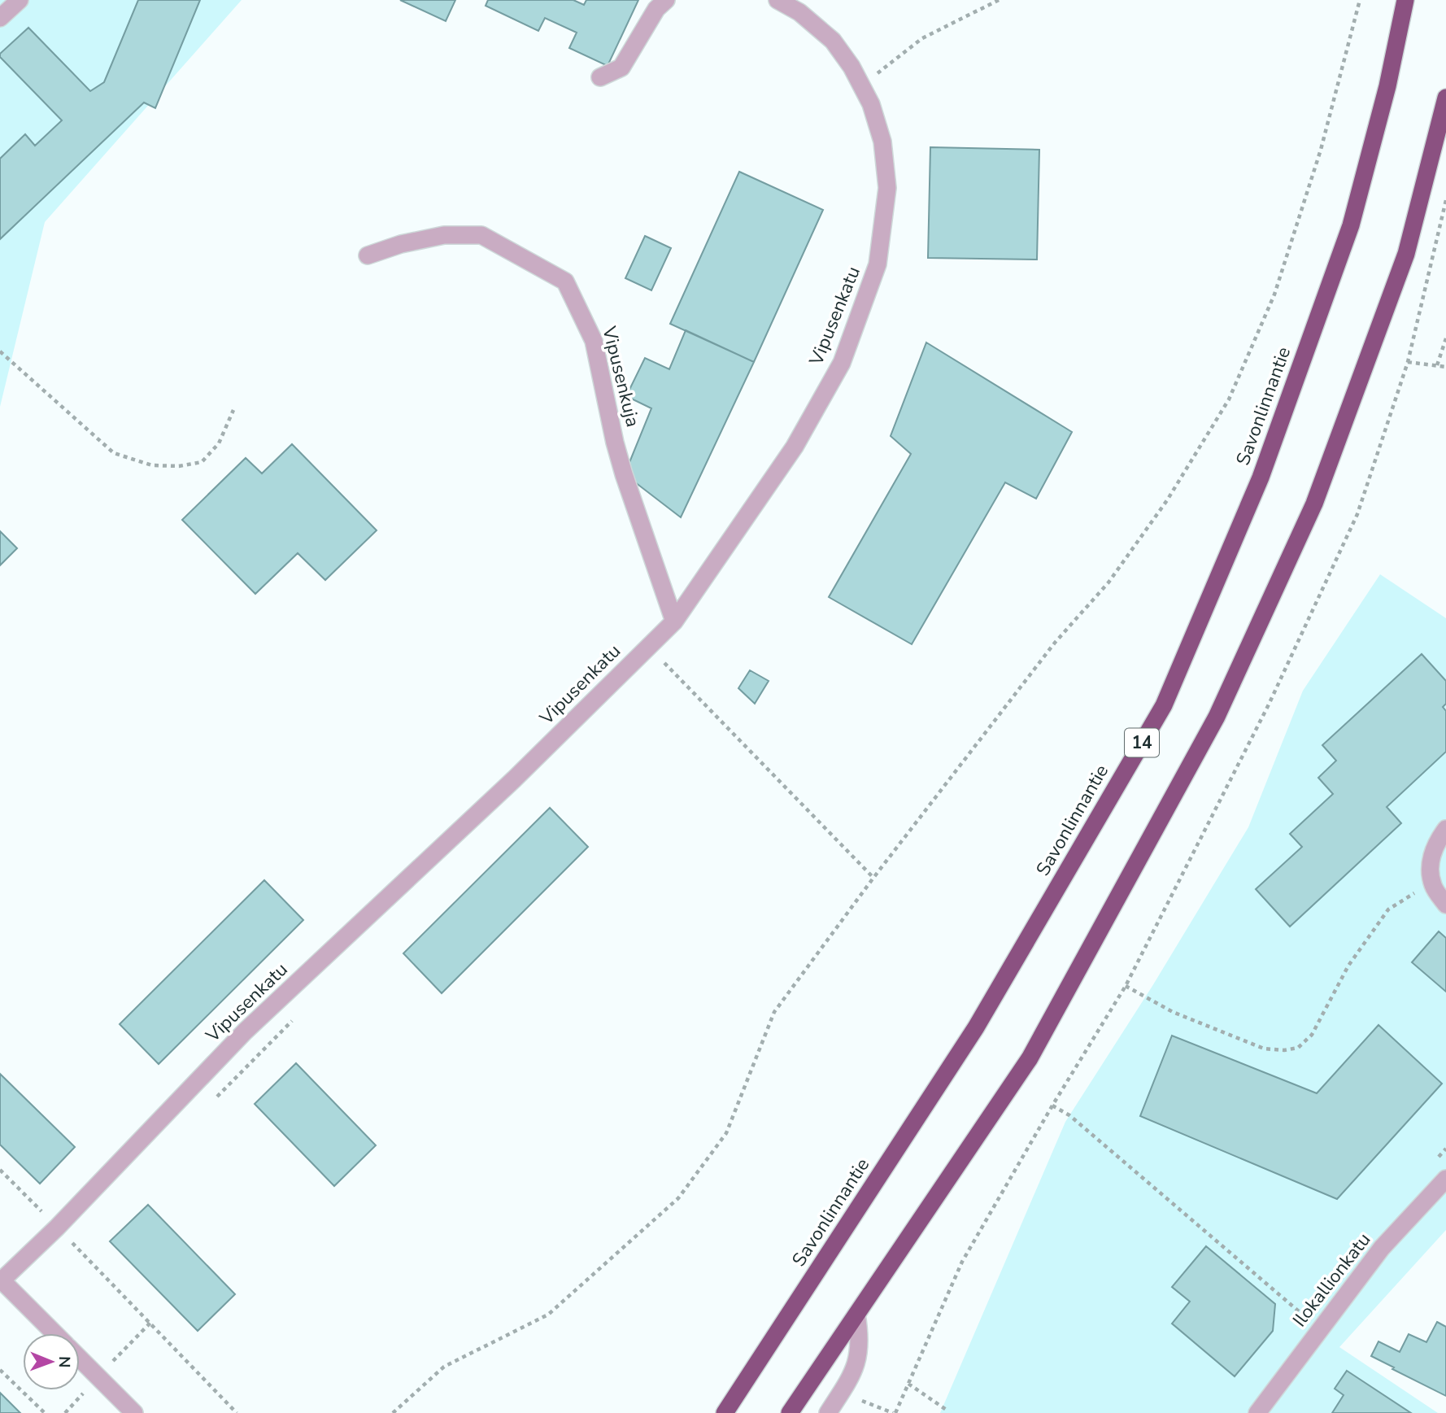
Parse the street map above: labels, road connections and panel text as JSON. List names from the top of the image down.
{
  "streets": {
    "highway": ["Savonlinnantie", "14"],
    "street": ["Vipusenkatu", "Vipusenkuja", "Ilokallionkatu"]
  },
  "crossings": [
    ["Vipusenkatu", "Vipusenkuja"]
  ],
  "north": "right"
}
